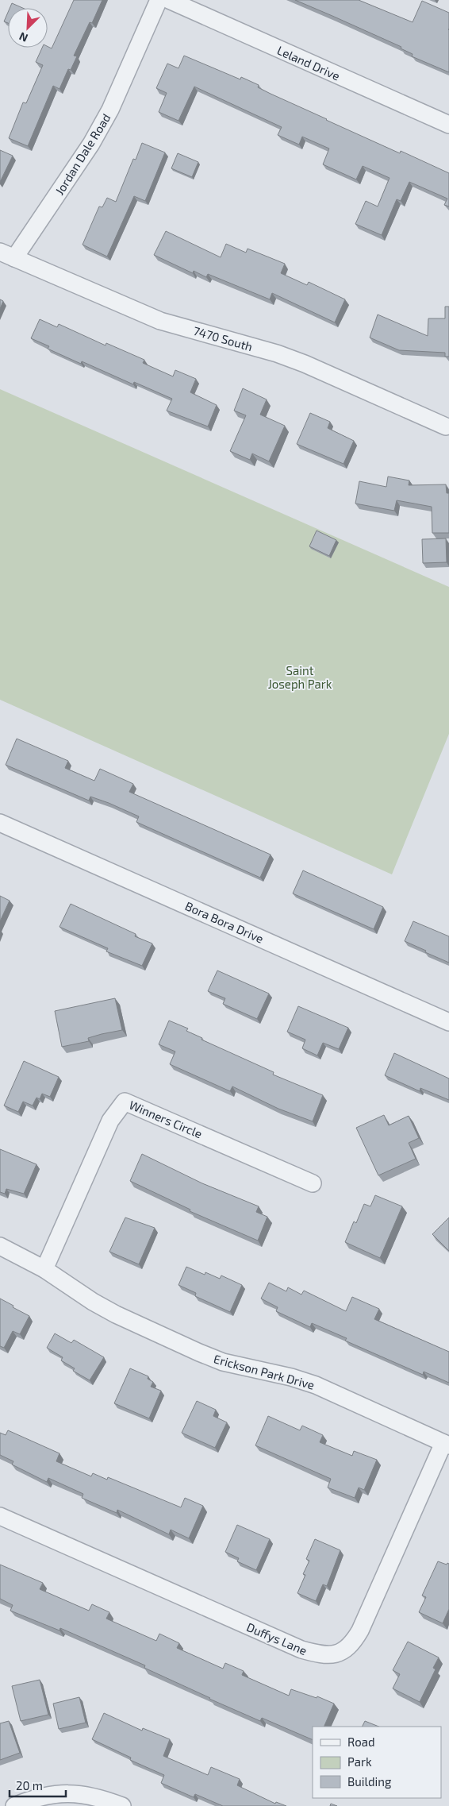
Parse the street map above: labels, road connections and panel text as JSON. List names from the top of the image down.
{
  "streets": {
    "street": [
      "Leland Drive",
      "Jordan Dale Road",
      "7470 South",
      "Bora Bora Drive",
      "Winners Circle",
      "Erickson Park Drive",
      "Duffys Lane"
    ]
  },
  "crossings": [
    ["Jordan Dale Road", "7470 South"],
    ["Winners Circle", "Erickson Park Drive"],
    ["Erickson Park Drive", "Duffys Lane"]
  ],
  "parks": ["Saint Joseph Park"],
  "legend": ["Road", "Park", "Building"],
  "scale_bar": "20 m",
  "north": "bottom left"
}
